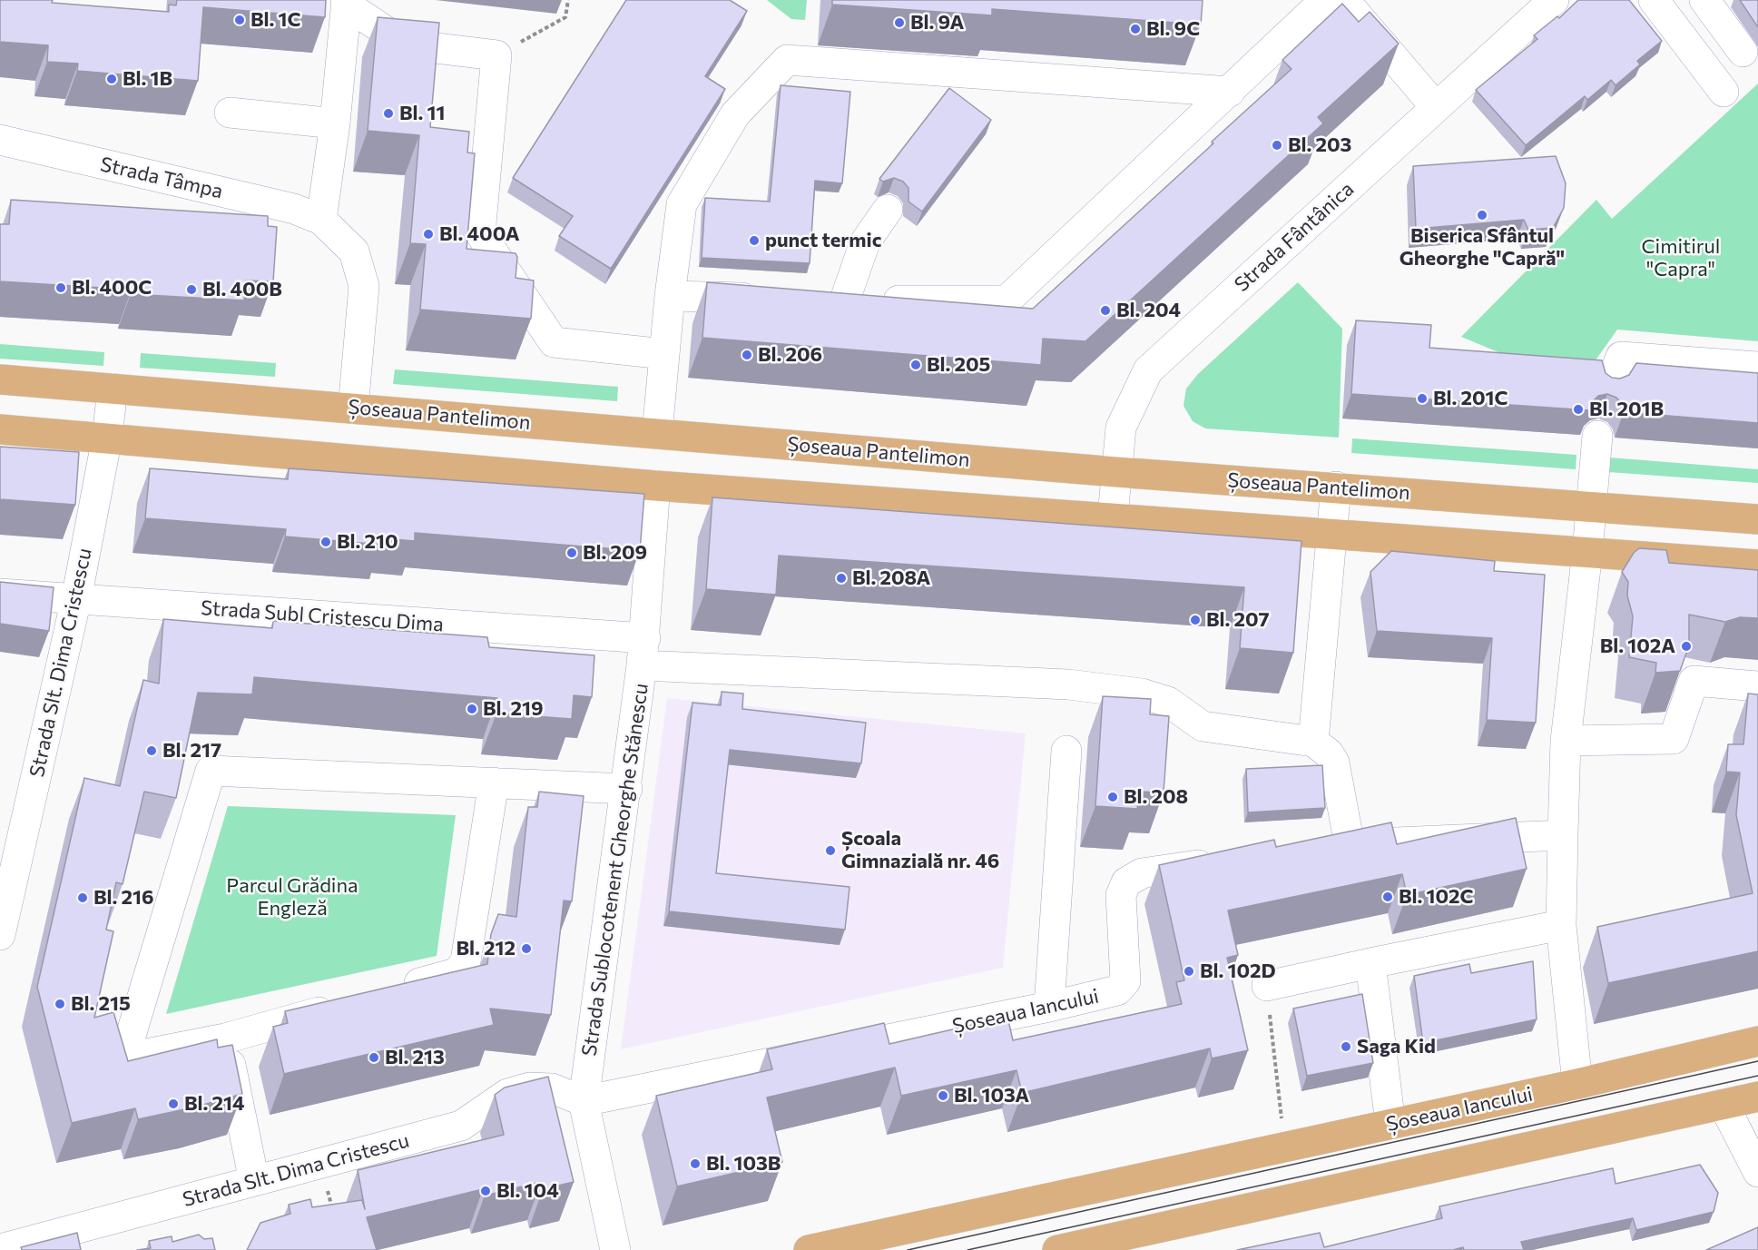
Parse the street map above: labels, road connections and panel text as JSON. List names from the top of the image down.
{
  "streets": {
    "main road": ["Șoseaua Pantelimon", "Șoseaua Iancului"],
    "street": [
      "Strada Tâmpa",
      "Strada Fântânica",
      "Strada Subl Cristescu Dima",
      "Strada Slt. Dima Cristescu",
      "Strada Sublocotenent Gheorghe Stănescu"
    ]
  },
  "crossings": [
    ["Strada Tâmpa", "Șoseaua Pantelimon"],
    ["Strada Fântânica", "Șoseaua Pantelimon"],
    ["Șoseaua Pantelimon", "Strada Slt. Dima Cristescu"],
    ["Strada Subl Cristescu Dima", "Strada Slt. Dima Cristescu"],
    ["Strada Subl Cristescu Dima", "Strada Sublocotenent Gheorghe Stănescu"],
    ["Strada Slt. Dima Cristescu", "Strada Sublocotenent Gheorghe Stănescu"],
    ["Strada Slt. Dima Cristescu", "Șoseaua Iancului"],
    ["Strada Sublocotenent Gheorghe Stănescu", "Șoseaua Iancului"]
  ],
  "parks": ["Cimitirul \"Capra\"", "Parcul Grădina Engleză"],
  "places": [
    "Bl. 1C",
    "Bl. 9A",
    "Bl. 9C",
    "Bl. 1B",
    "Bl. 11",
    "Bl. 203",
    "Biserica Sfântul Gheorghe \"Capră\"",
    "Bl. 400A",
    "punct termic",
    "Bl. 400C",
    "Bl. 400B",
    "Bl. 204",
    "Bl. 206",
    "Bl. 205",
    "Bl. 201C",
    "Bl. 201B",
    "Bl. 210",
    "Bl. 209",
    "Bl. 208A",
    "Bl. 207",
    "Bl. 102A",
    "Bl. 219",
    "Bl. 217",
    "Bl. 208",
    "Școala Gimnazială nr. 46",
    "Bl. 102C",
    "Bl. 216",
    "Bl. 212",
    "Bl. 102D",
    "Bl. 215",
    "Saga Kid",
    "Bl. 213",
    "Bl. 103A",
    "Bl. 214",
    "Bl. 103B",
    "Bl. 104"
  ]
}
